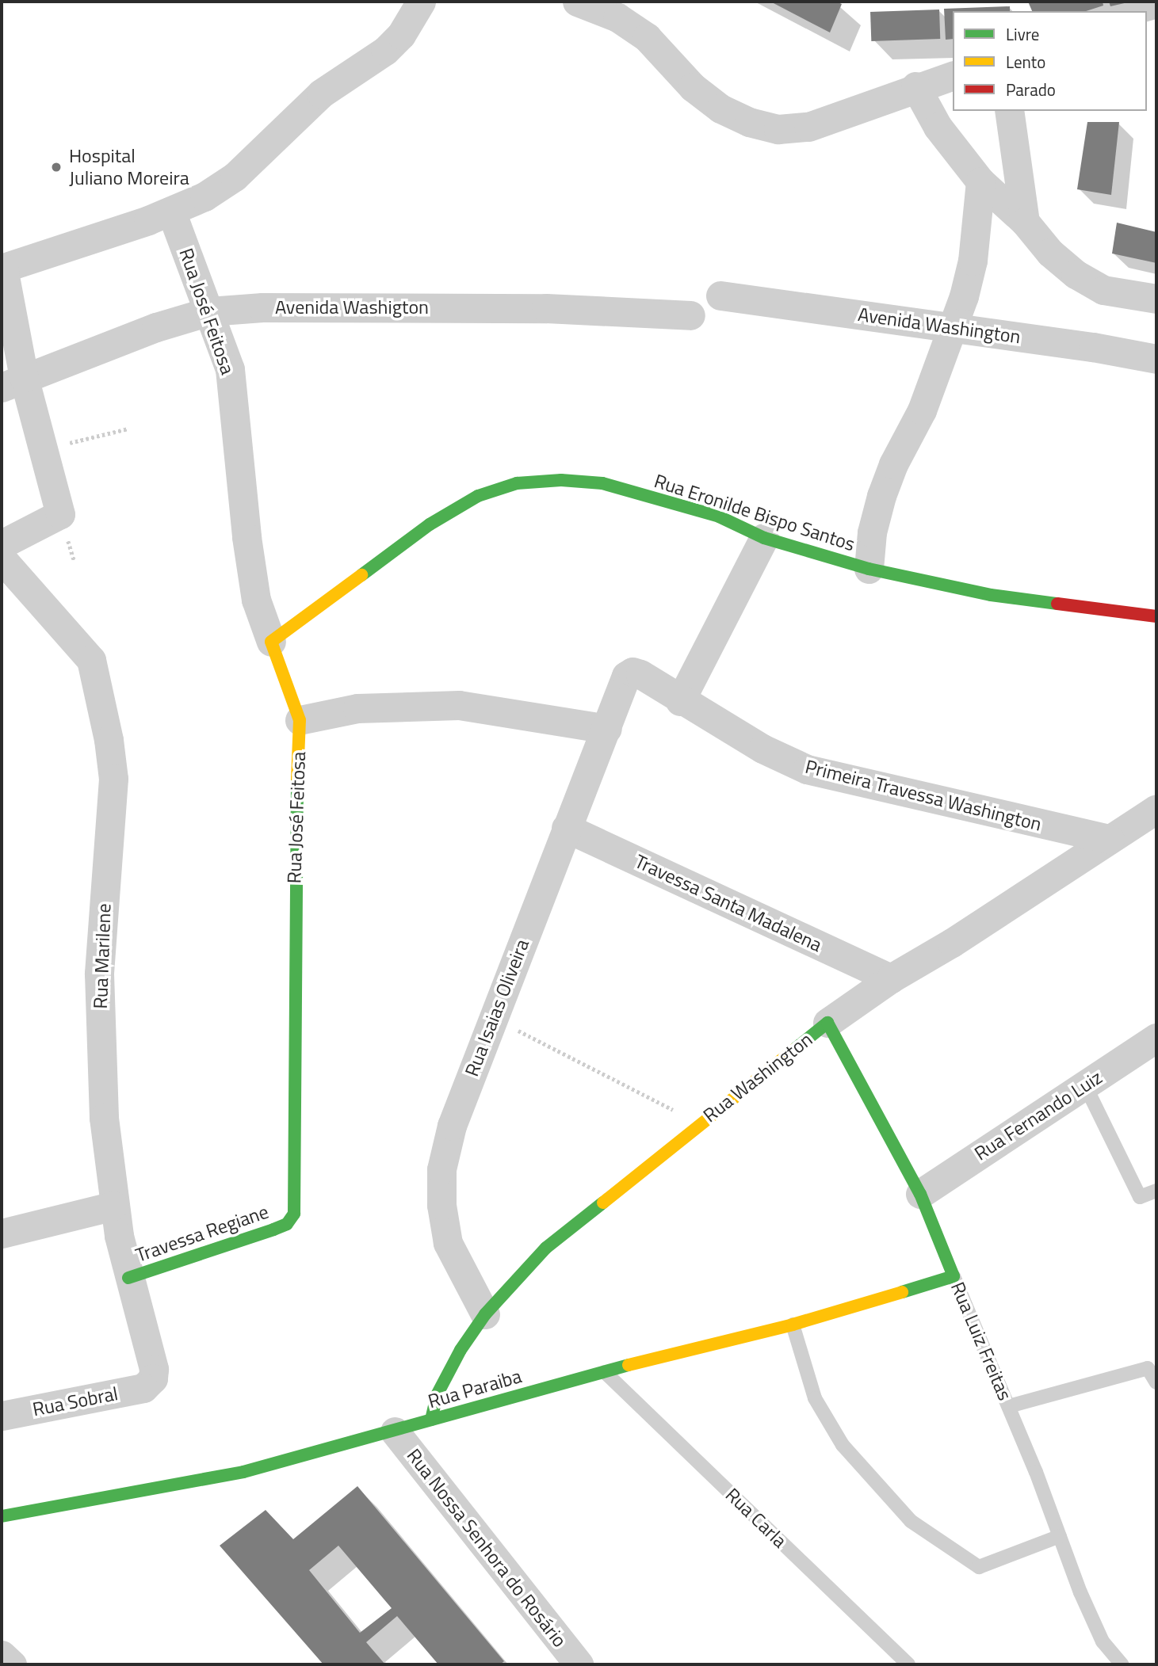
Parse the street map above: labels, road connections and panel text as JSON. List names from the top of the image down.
{
  "streets": {
    "street": [
      "Avenida Washigton",
      "Rua José Feitosa",
      "Avenida Washington",
      "Rua Eronilde Bispo Santos",
      "Primeira Travessa Washington",
      "Travessa Santa Madalena",
      "Rua Marilene",
      "Rua Isaias Oliveira",
      "Rua Washington",
      "Rua Fernando Luiz",
      "Travessa Regiane",
      "Rua Luiz Freitas",
      "Rua Paraiba",
      "Rua Sobral",
      "Rua Nossa Senhora do Rosário"
    ],
    "lane": ["Rua Carla"]
  },
  "crossings": [
    ["Avenida Washigton", "Rua José Feitosa"],
    ["Rua José Feitosa", "Rua Eronilde Bispo Santos"],
    ["Rua José Feitosa", "Travessa Regiane"],
    ["Primeira Travessa Washington", "Rua Isaias Oliveira"],
    ["Primeira Travessa Washington", "Rua Washington"],
    ["Travessa Santa Madalena", "Rua Isaias Oliveira"],
    ["Travessa Santa Madalena", "Rua Washington"],
    ["Rua Marilene", "Travessa Regiane"],
    ["Rua Marilene", "Rua Sobral"],
    ["Rua Isaias Oliveira", "Rua Washington"],
    ["Rua Washington", "Rua Luiz Freitas"],
    ["Rua Washington", "Rua Paraiba"],
    ["Rua Fernando Luiz", "Rua Luiz Freitas"],
    ["Rua Luiz Freitas", "Rua Paraiba"],
    ["Rua Paraiba", "Rua Carla"],
    ["Rua Paraiba", "Rua Nossa Senhora do Rosário"]
  ],
  "places": ["Hospital Juliano Moreira"],
  "legend": ["Livre", "Lento", "Parado"]
}
